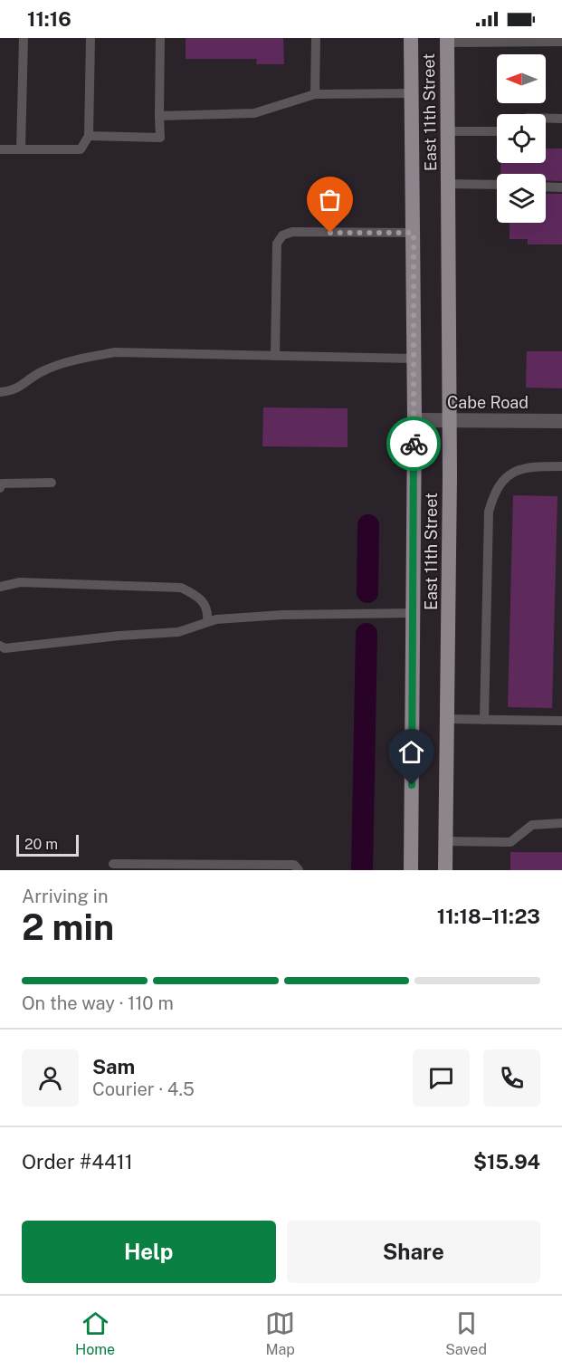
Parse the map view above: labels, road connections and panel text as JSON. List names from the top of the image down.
{
  "streets": {
    "main road": ["East 11th Street"],
    "street": ["Cabe Road"]
  },
  "crossings": [
    ["East 11th Street", "Cabe Road"]
  ],
  "scale_bar": "20 m",
  "north": "left",
  "page": {
    "status": "11:16",
    "scale": "20 m",
    "heading": ["2 min", "Arriving in", "11:18–11:23"],
    "panel": [
      "Sam",
      "Courier · 4.5",
      "Order #4411",
      "$15.94"
    ],
    "bar": "On the way · 110 m",
    "buttons": ["Help", "Share"],
    "tabs": ["Home", "Map", "Saved"]
  }
}
